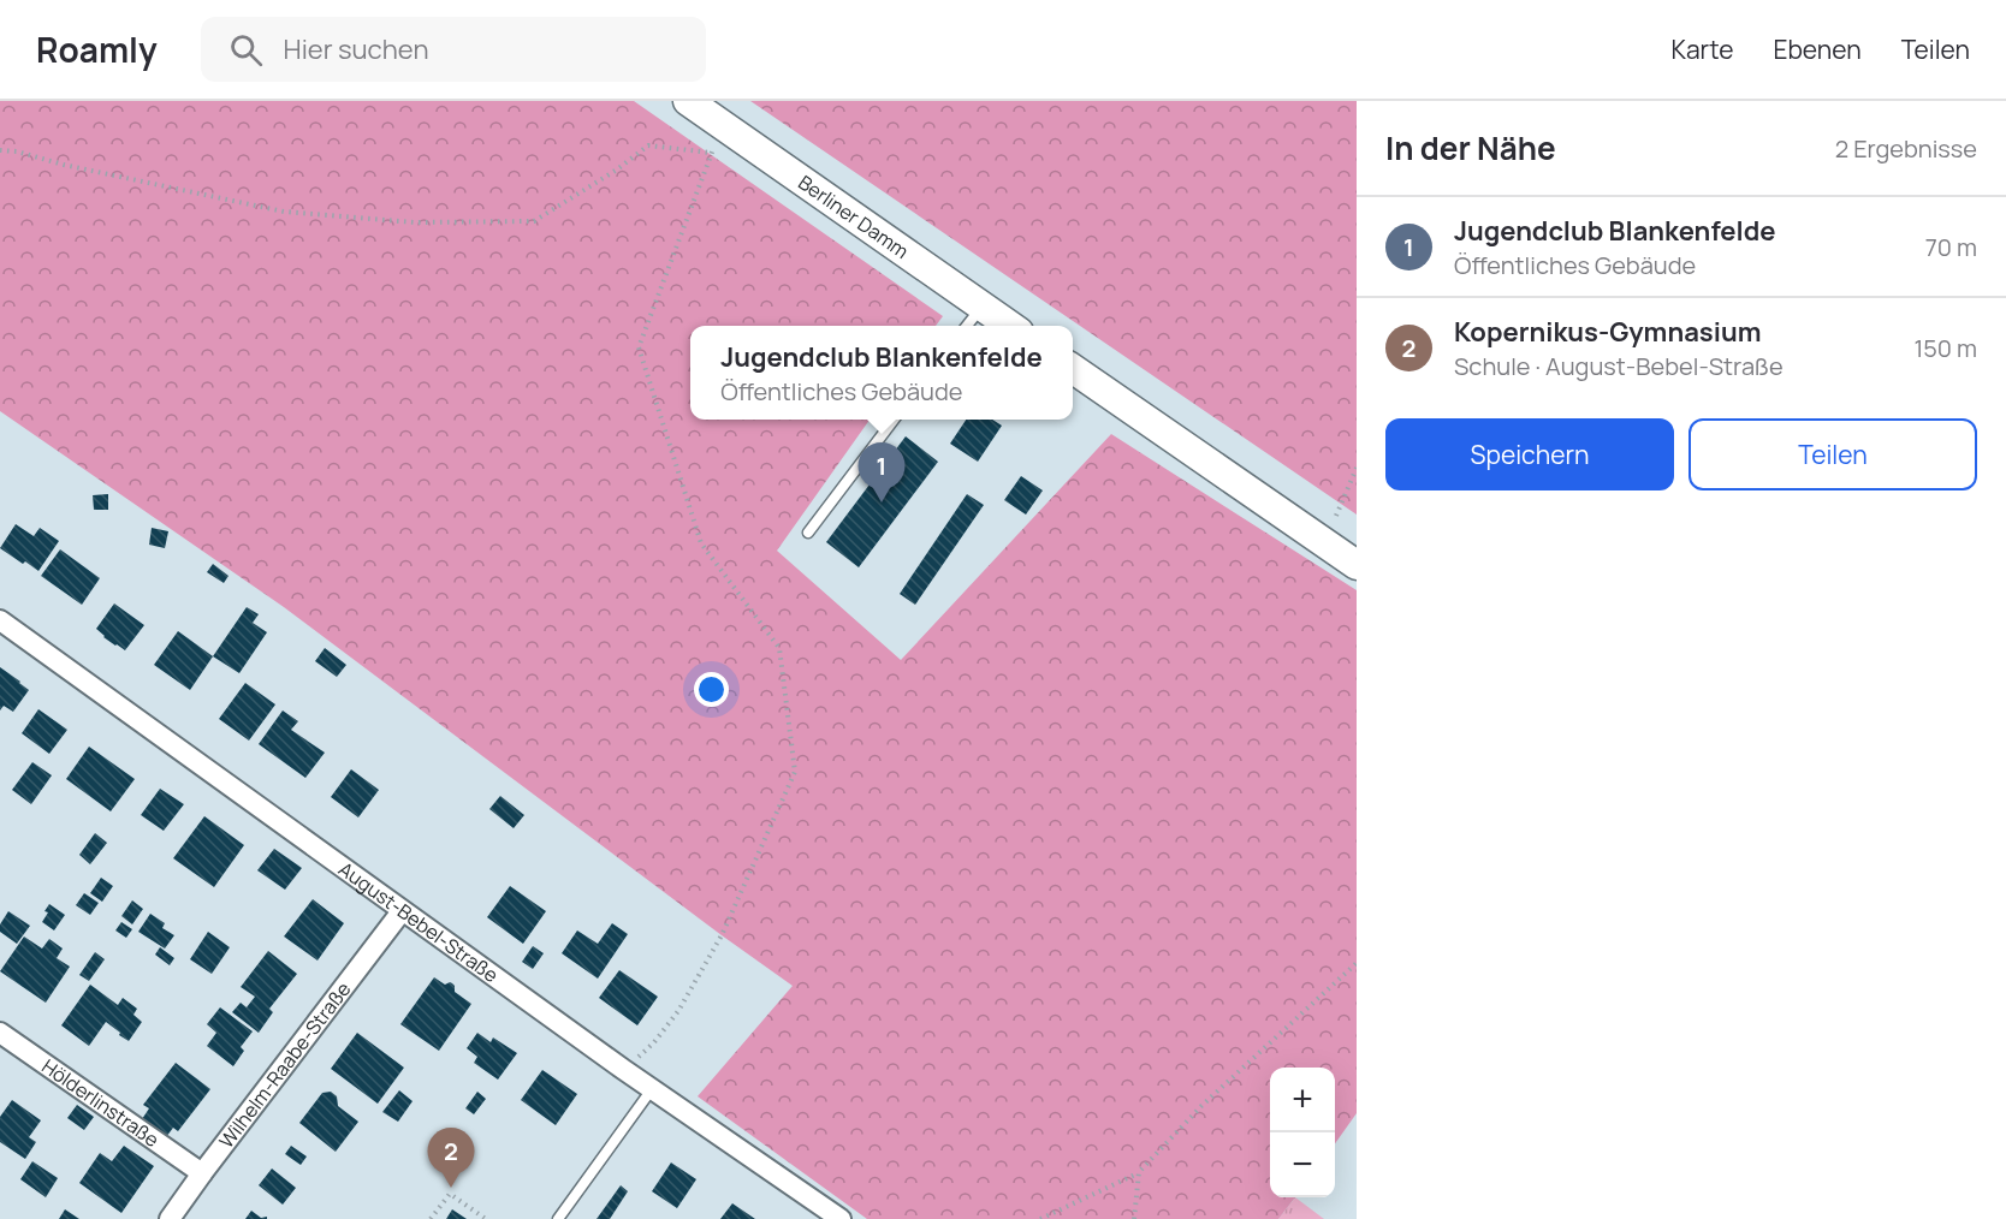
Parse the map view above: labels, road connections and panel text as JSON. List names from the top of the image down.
{
  "streets": {
    "main road": ["Berliner Damm"],
    "street": ["August-Bebel-Straße", "Wilhelm-Raabe-Straße", "Hölderlinstraße"]
  },
  "crossings": [
    ["August-Bebel-Straße", "Wilhelm-Raabe-Straße"],
    ["Wilhelm-Raabe-Straße", "Hölderlinstraße"]
  ],
  "page": {
    "header": "Roamly",
    "search": "Hier suchen",
    "nav": ["Karte", "Ebenen", "Teilen"],
    "heading": ["In der Nähe", "2 Ergebnisse"],
    "list": [
      {
        "mark": "1",
        "name": "Jugendclub Blankenfelde",
        "note": "Öffentliches Gebäude",
        "value": "70 m"
      },
      {
        "mark": "2",
        "name": "Kopernikus-Gymnasium",
        "note": "Schule · August-Bebel-Straße",
        "value": "150 m"
      }
    ],
    "popup": ["Jugendclub Blankenfelde", "Öffentliches Gebäude"],
    "buttons": ["Speichern", "Teilen"],
    "pins": ["1", "2"],
    "map_buttons": ["+", "−"]
  }
}
